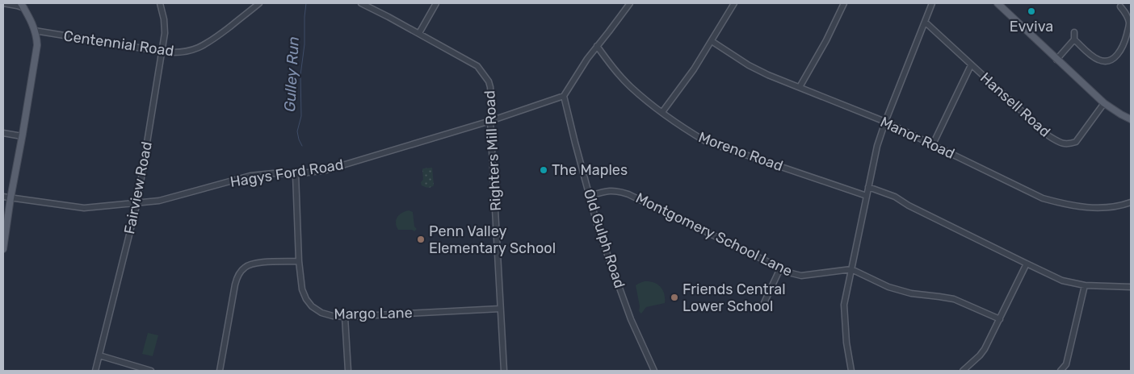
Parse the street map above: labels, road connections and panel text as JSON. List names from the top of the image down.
{
  "streets": {
    "street": [
      "Centennial Road",
      "Hansell Road",
      "Manor Road",
      "Righters Mill Road",
      "Moreno Road",
      "Hagys Ford Road",
      "Fairview Road",
      "Montgomery School Lane",
      "Old Gulph Road",
      "Margo Lane"
    ]
  },
  "crossings": [
    ["Centennial Road", "Fairview Road"],
    ["Righters Mill Road", "Hagys Ford Road"],
    ["Righters Mill Road", "Margo Lane"],
    ["Hagys Ford Road", "Fairview Road"],
    ["Hagys Ford Road", "Old Gulph Road"],
    ["Hagys Ford Road", "Margo Lane"],
    ["Montgomery School Lane", "Old Gulph Road"]
  ],
  "water": ["Gulley Run"],
  "places": [
    "Evviva",
    "The Maples",
    "Penn Valley Elementary School",
    "Friends Central Lower School"
  ]
}
